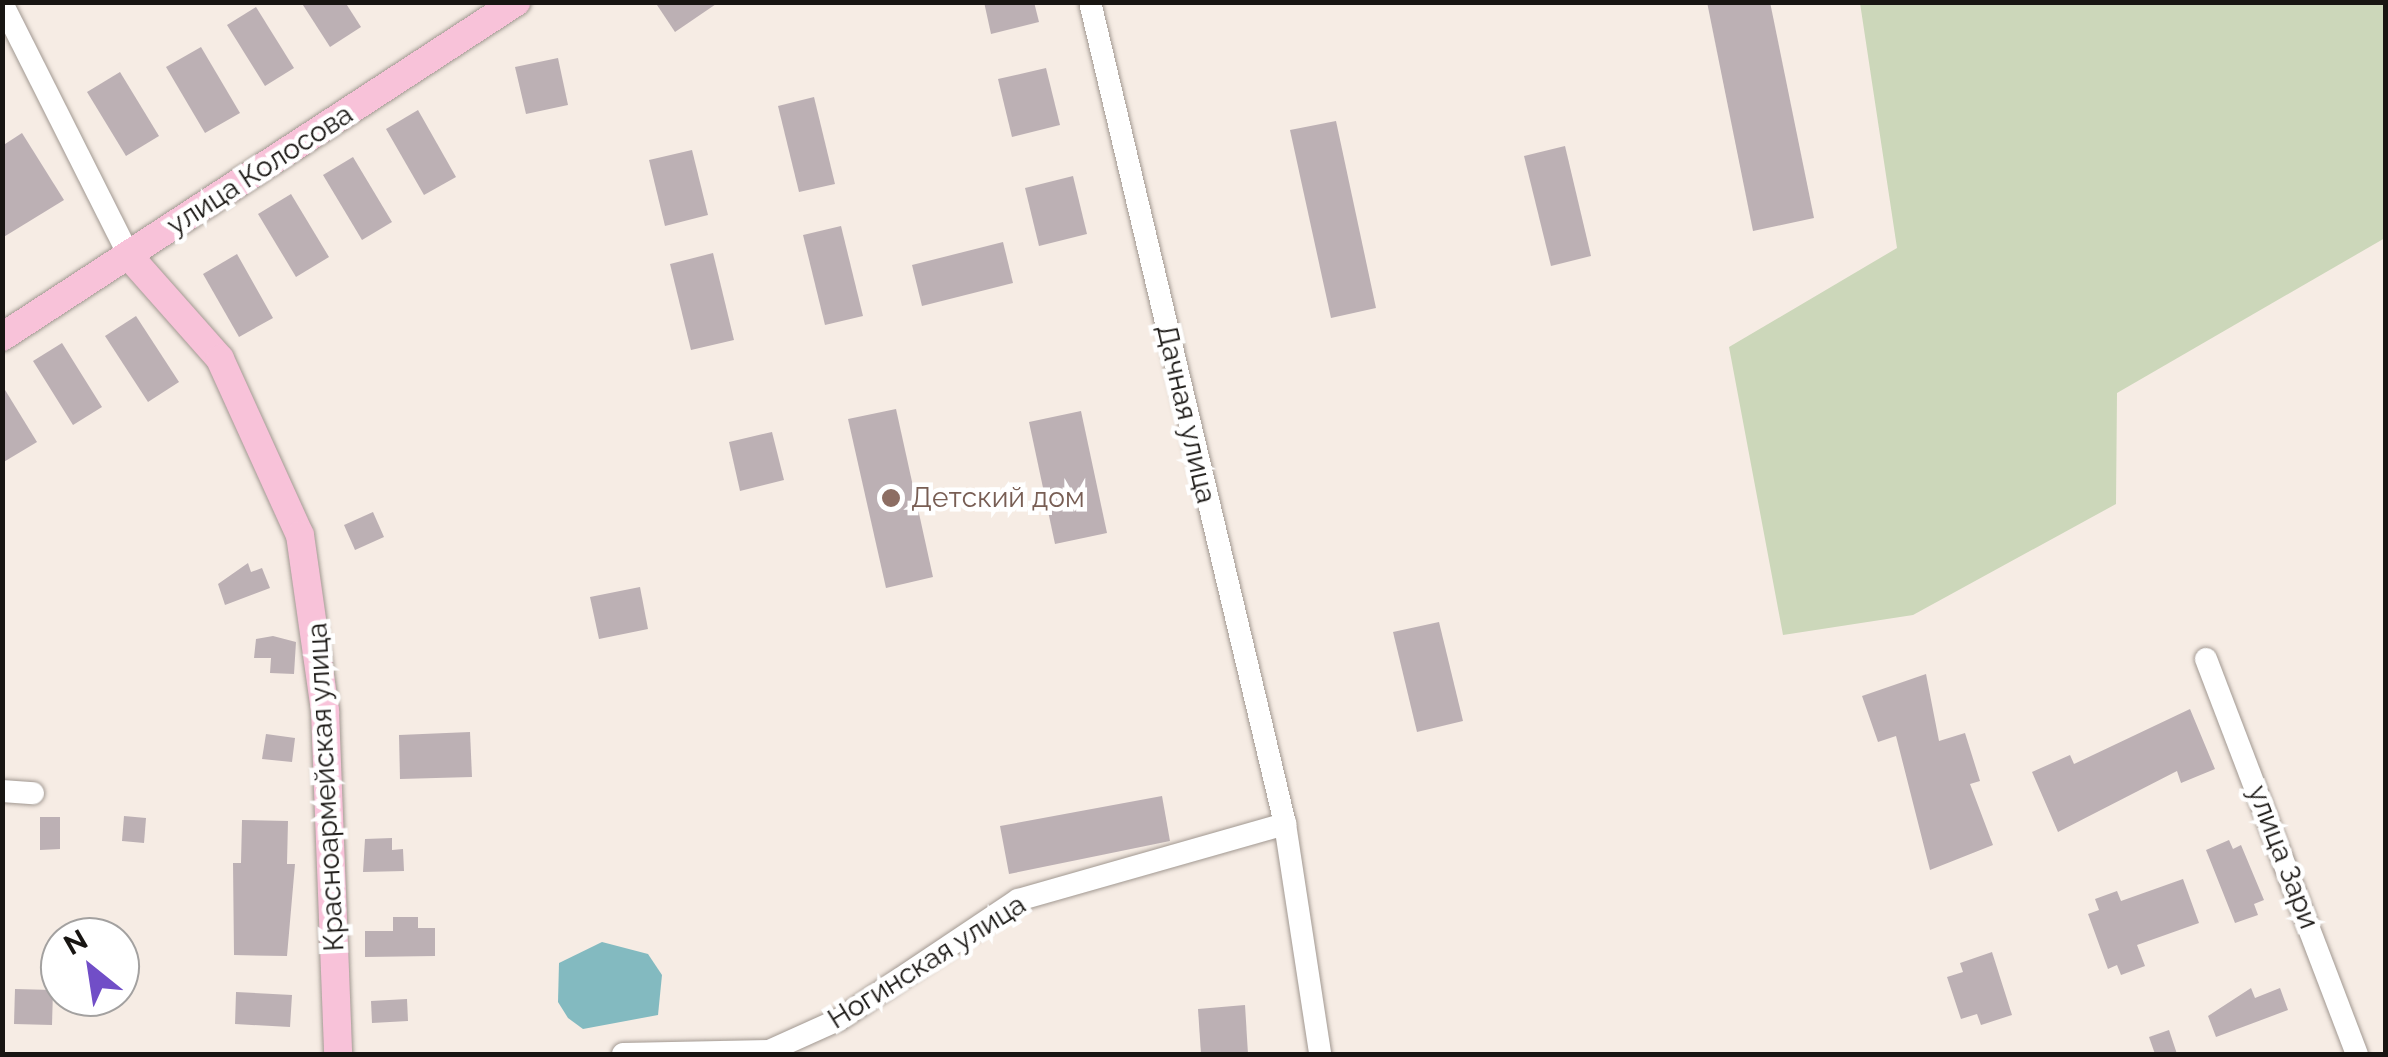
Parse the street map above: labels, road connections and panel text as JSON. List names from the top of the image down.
{
  "streets": {
    "main road": ["улица Колосова", "Красноармейская улица"],
    "street": ["Дачная улица", "улица Зари", "Ногинская улица"]
  },
  "crossings": [
    ["улица Колосова", "Красноармейская улица"],
    ["Дачная улица", "Ногинская улица"]
  ],
  "places": ["Детский дом"],
  "north": "top left"
}
